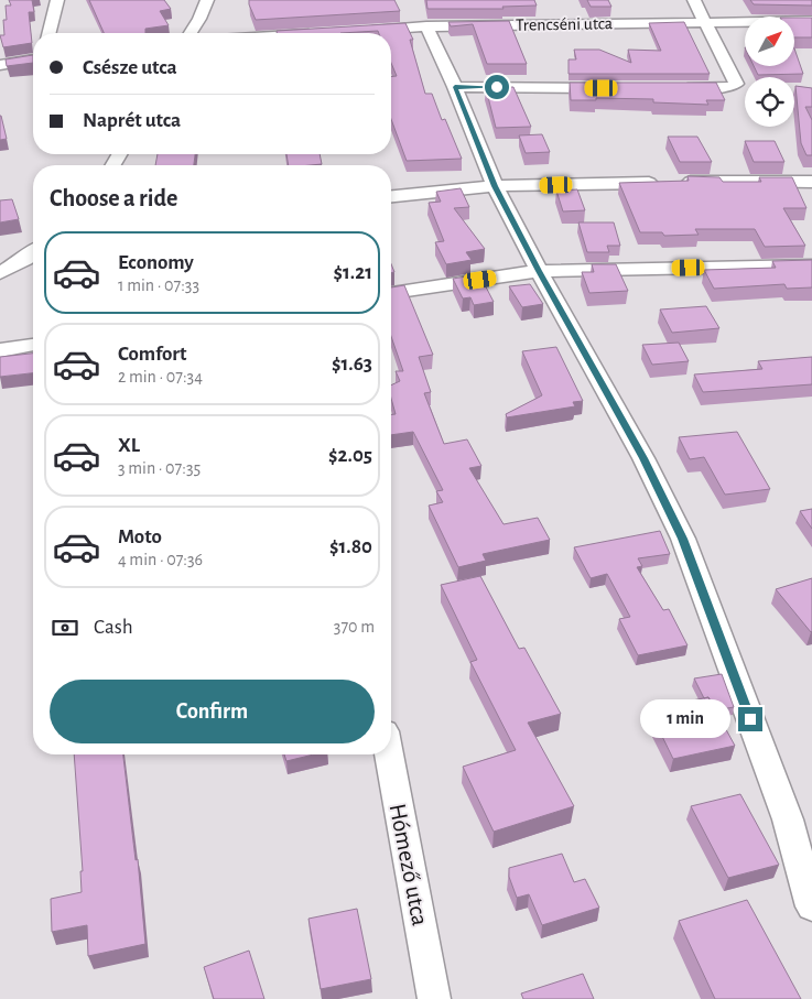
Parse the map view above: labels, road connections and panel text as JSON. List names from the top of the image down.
{
  "streets": {
    "street": ["Trencséni utca", "Hómező utca"]
  },
  "north": "top right",
  "page": {
    "banner": ["Csésze utca", "Naprét utca"],
    "heading": "Choose a ride",
    "list": [
      {
        "name": "Economy",
        "note": "1 min · 07:33",
        "value": "$1.21"
      },
      {
        "name": "Comfort",
        "note": "2 min · 07:34",
        "value": "$1.63"
      },
      {
        "name": "XL",
        "note": "3 min · 07:35",
        "value": "$2.05"
      },
      {
        "name": "Moto",
        "note": "4 min · 07:36",
        "value": "$1.80"
      }
    ],
    "pay": ["Cash", "370 m"],
    "buttons": "Confirm",
    "bubble": "1 min"
  }
}
